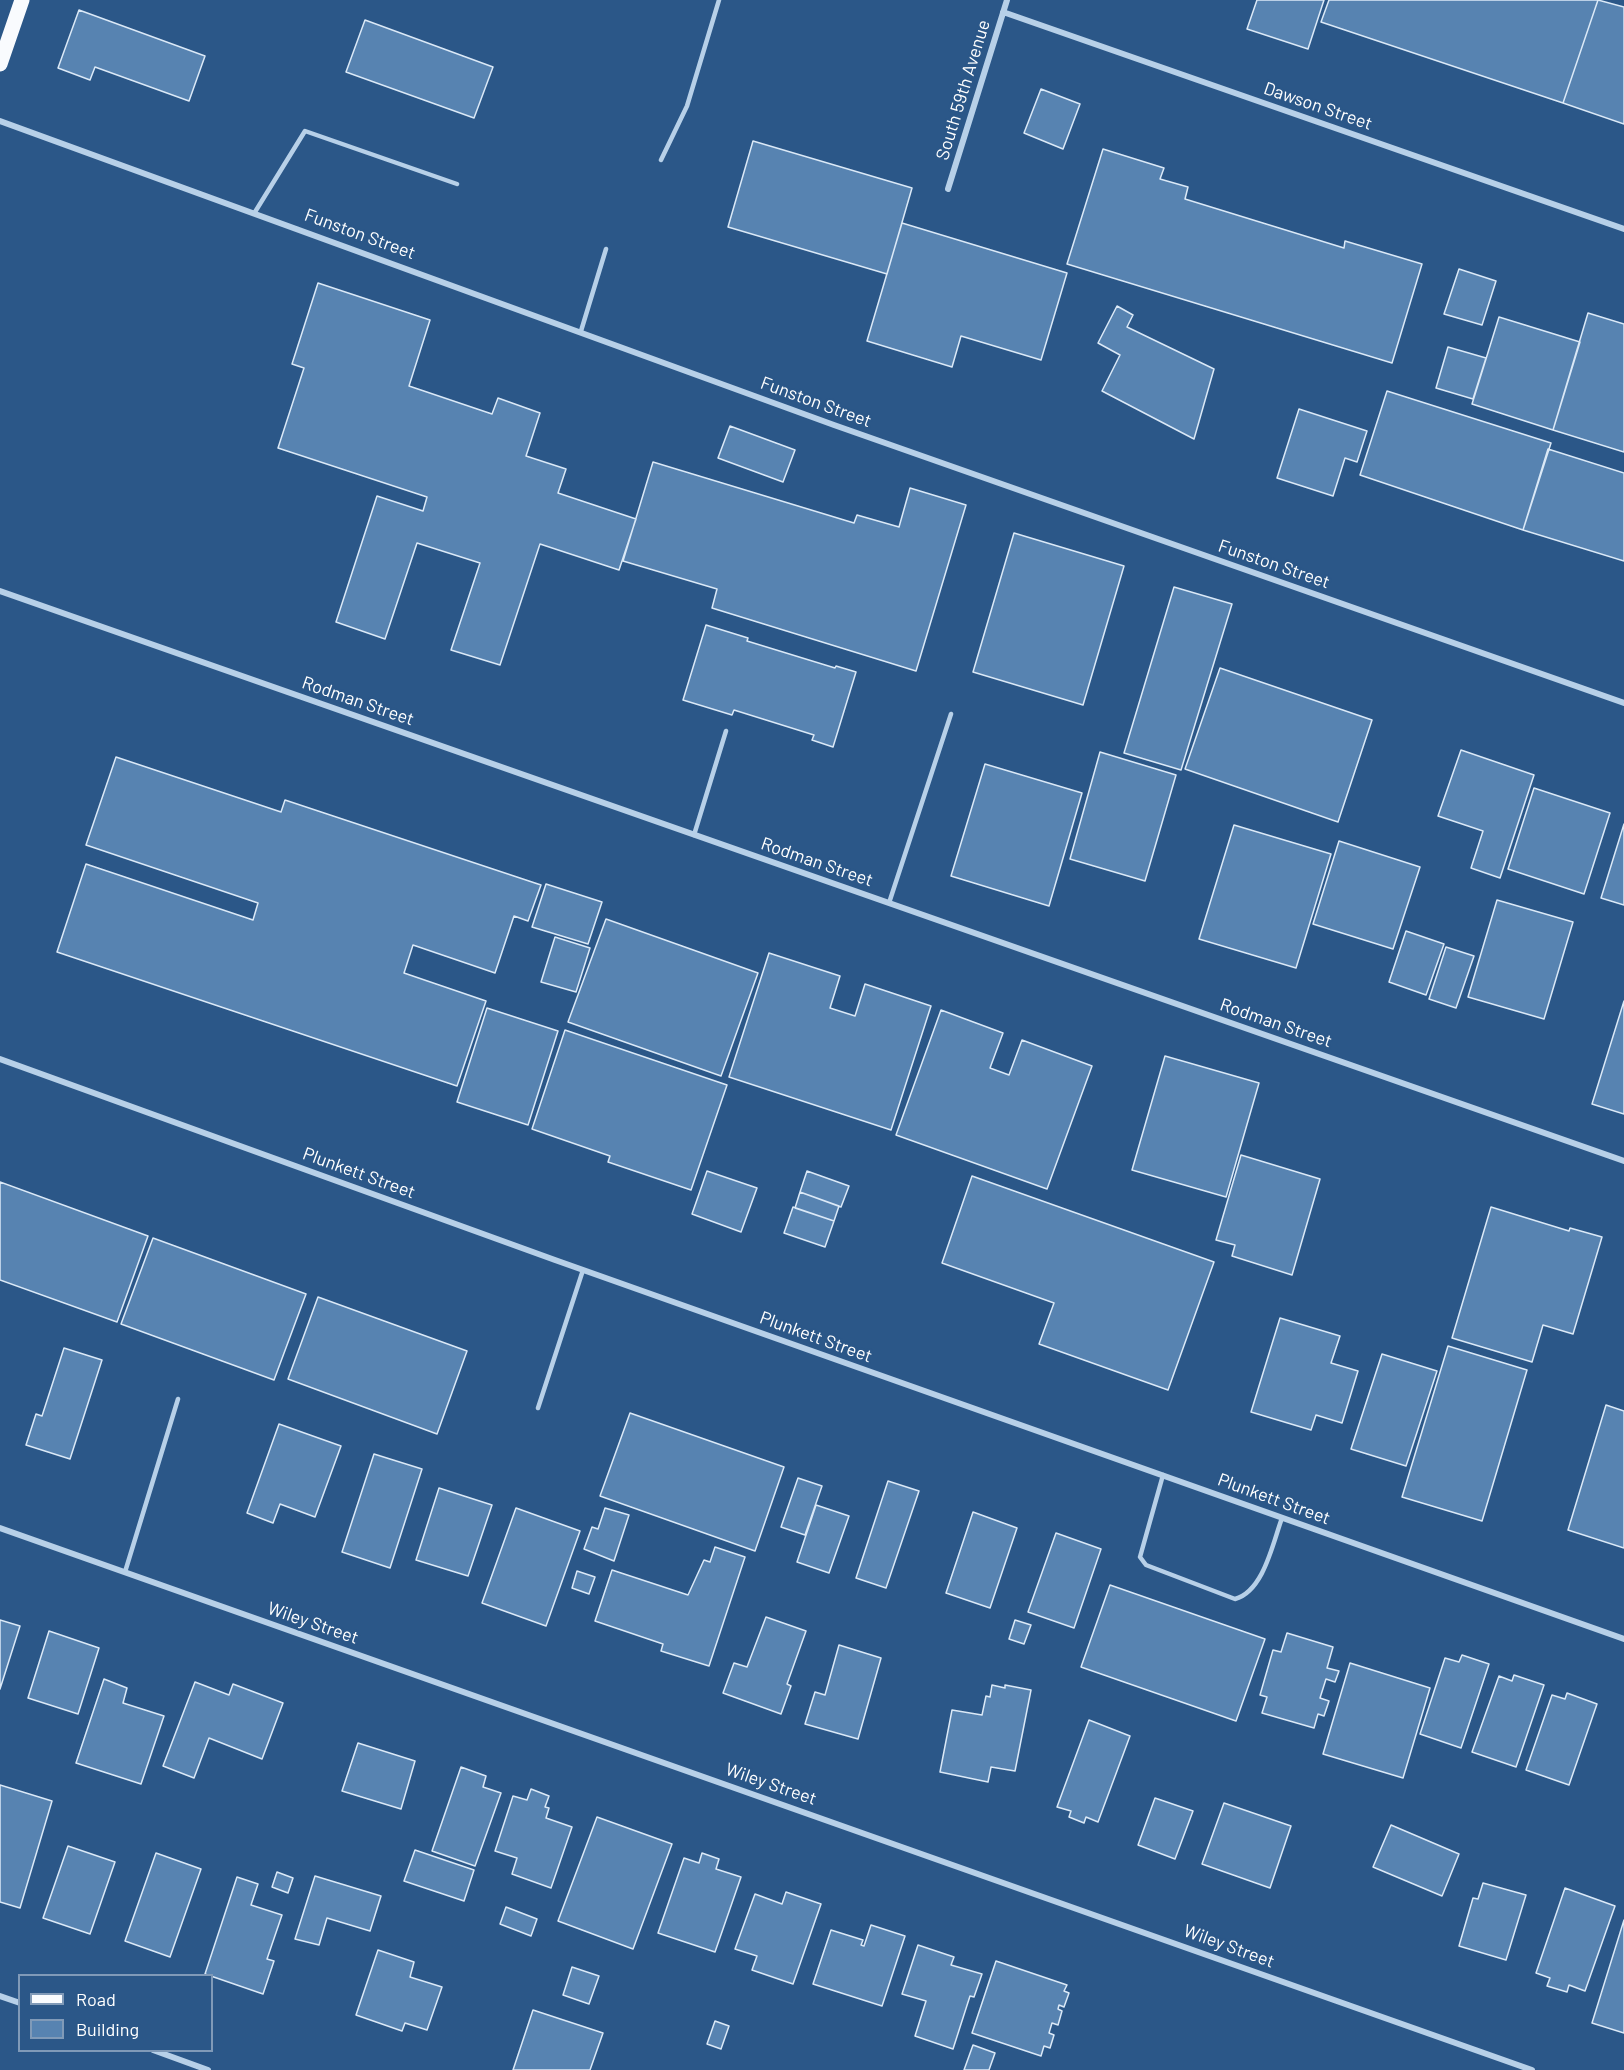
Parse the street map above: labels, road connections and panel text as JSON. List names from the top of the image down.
{
  "streets": {
    "street": [
      "South 59th Avenue",
      "Dawson Street",
      "Funston Street",
      "Rodman Street",
      "Plunkett Street",
      "Wiley Street"
    ]
  },
  "crossings": [
    ["South 59th Avenue", "Dawson Street"]
  ],
  "legend": ["Road", "Building"]
}
